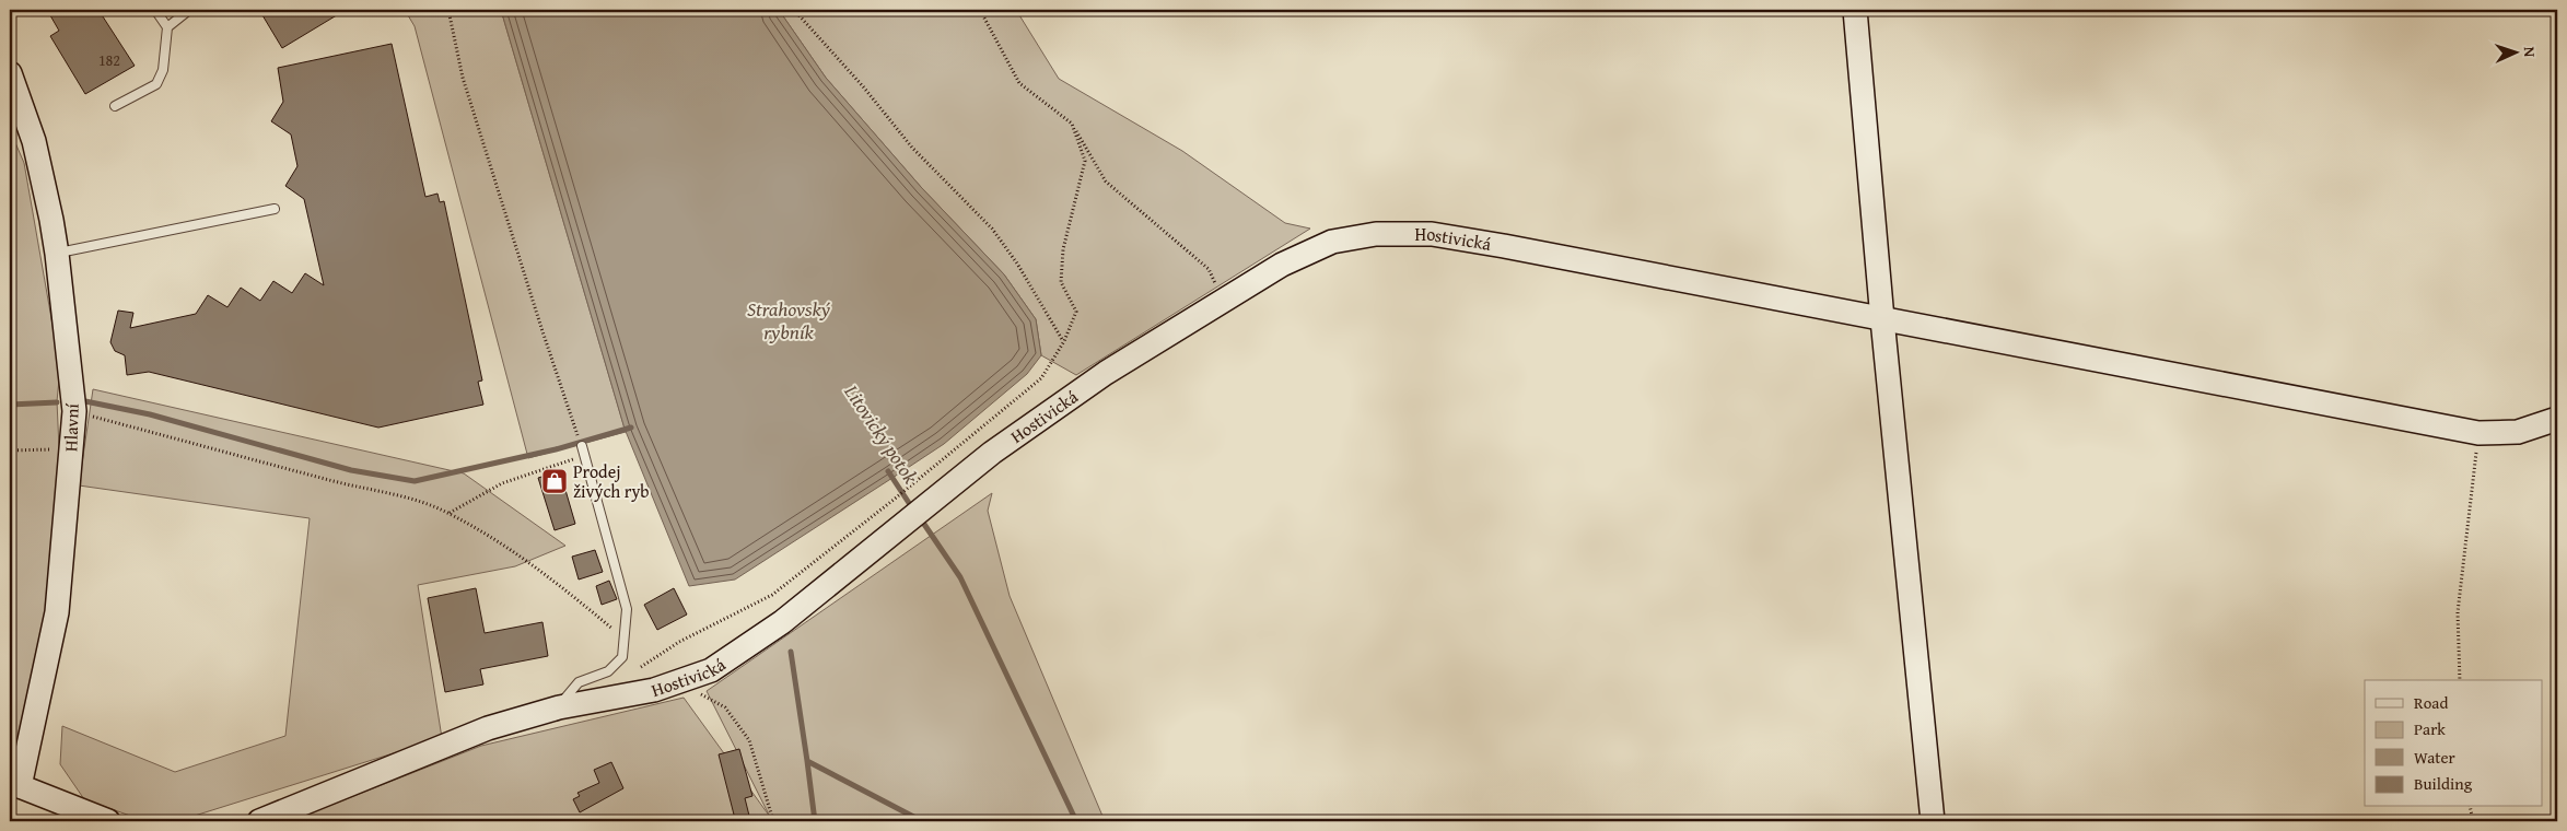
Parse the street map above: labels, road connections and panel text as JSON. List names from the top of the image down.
{
  "streets": {
    "street": ["Hostivická", "Hlavní"]
  },
  "water": ["Strahovský rybník", "Litovický potok"],
  "places": {
    "shop": ["Prodej živých ryb"]
  },
  "house_numbers": ["182"],
  "legend": [
    "Road",
    "Park",
    "Water",
    "Building"
  ],
  "north": "right"
}
